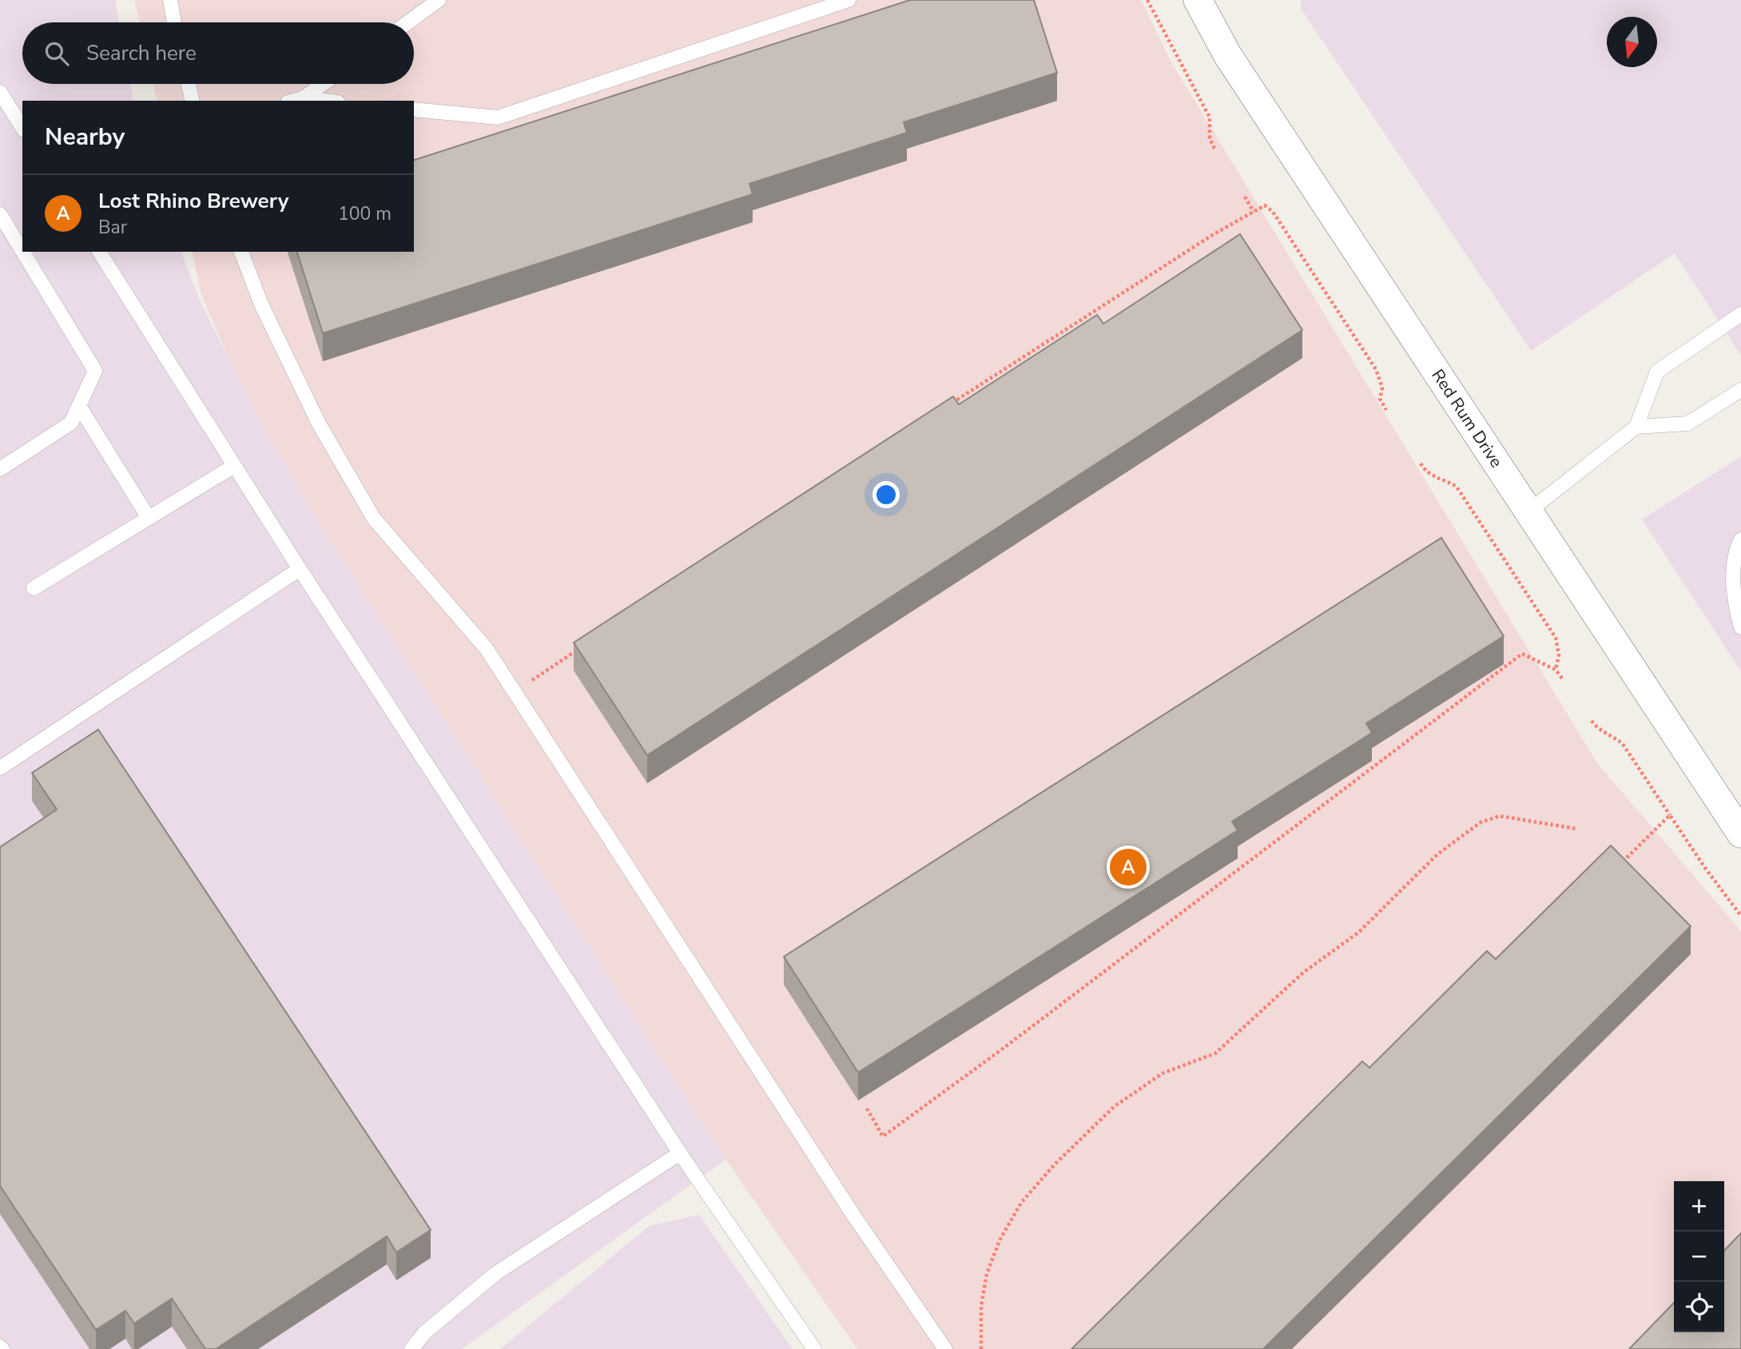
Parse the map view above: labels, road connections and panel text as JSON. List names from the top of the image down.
{
  "streets": {
    "street": ["Red Rum Drive"]
  },
  "north": "bottom",
  "page": {
    "search": "Search here",
    "heading": "Nearby",
    "list": [
      {
        "mark": "A",
        "name": "Lost Rhino Brewery",
        "note": "Bar",
        "value": "100 m"
      }
    ],
    "pins": "A",
    "map_buttons": ["+", "−"]
  }
}
